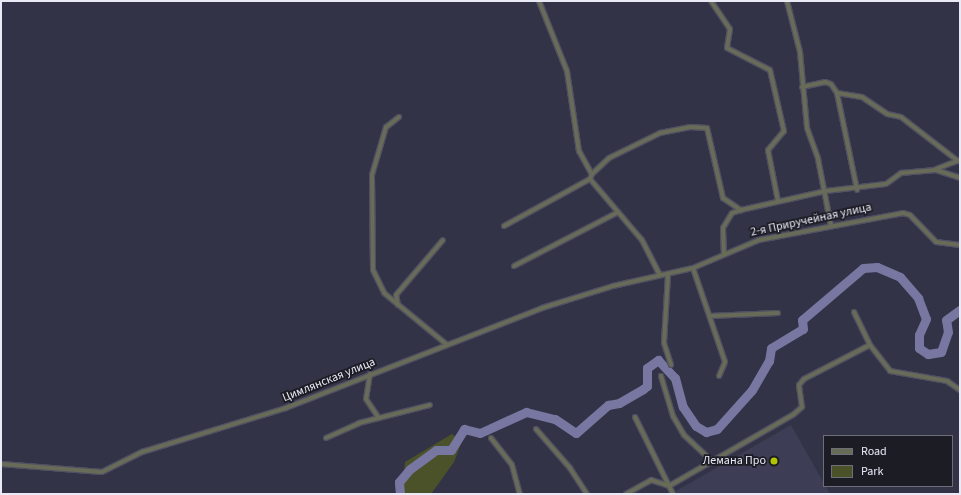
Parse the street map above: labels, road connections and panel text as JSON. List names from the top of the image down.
{
  "streets": {
    "street": ["2-я Приручейная улица", "Цимлянская улица"]
  },
  "crossings": [
    ["2-я Приручейная улица", "Цимлянская улица"]
  ],
  "places": ["Лемана Про"],
  "legend": ["Road", "Park"]
}
